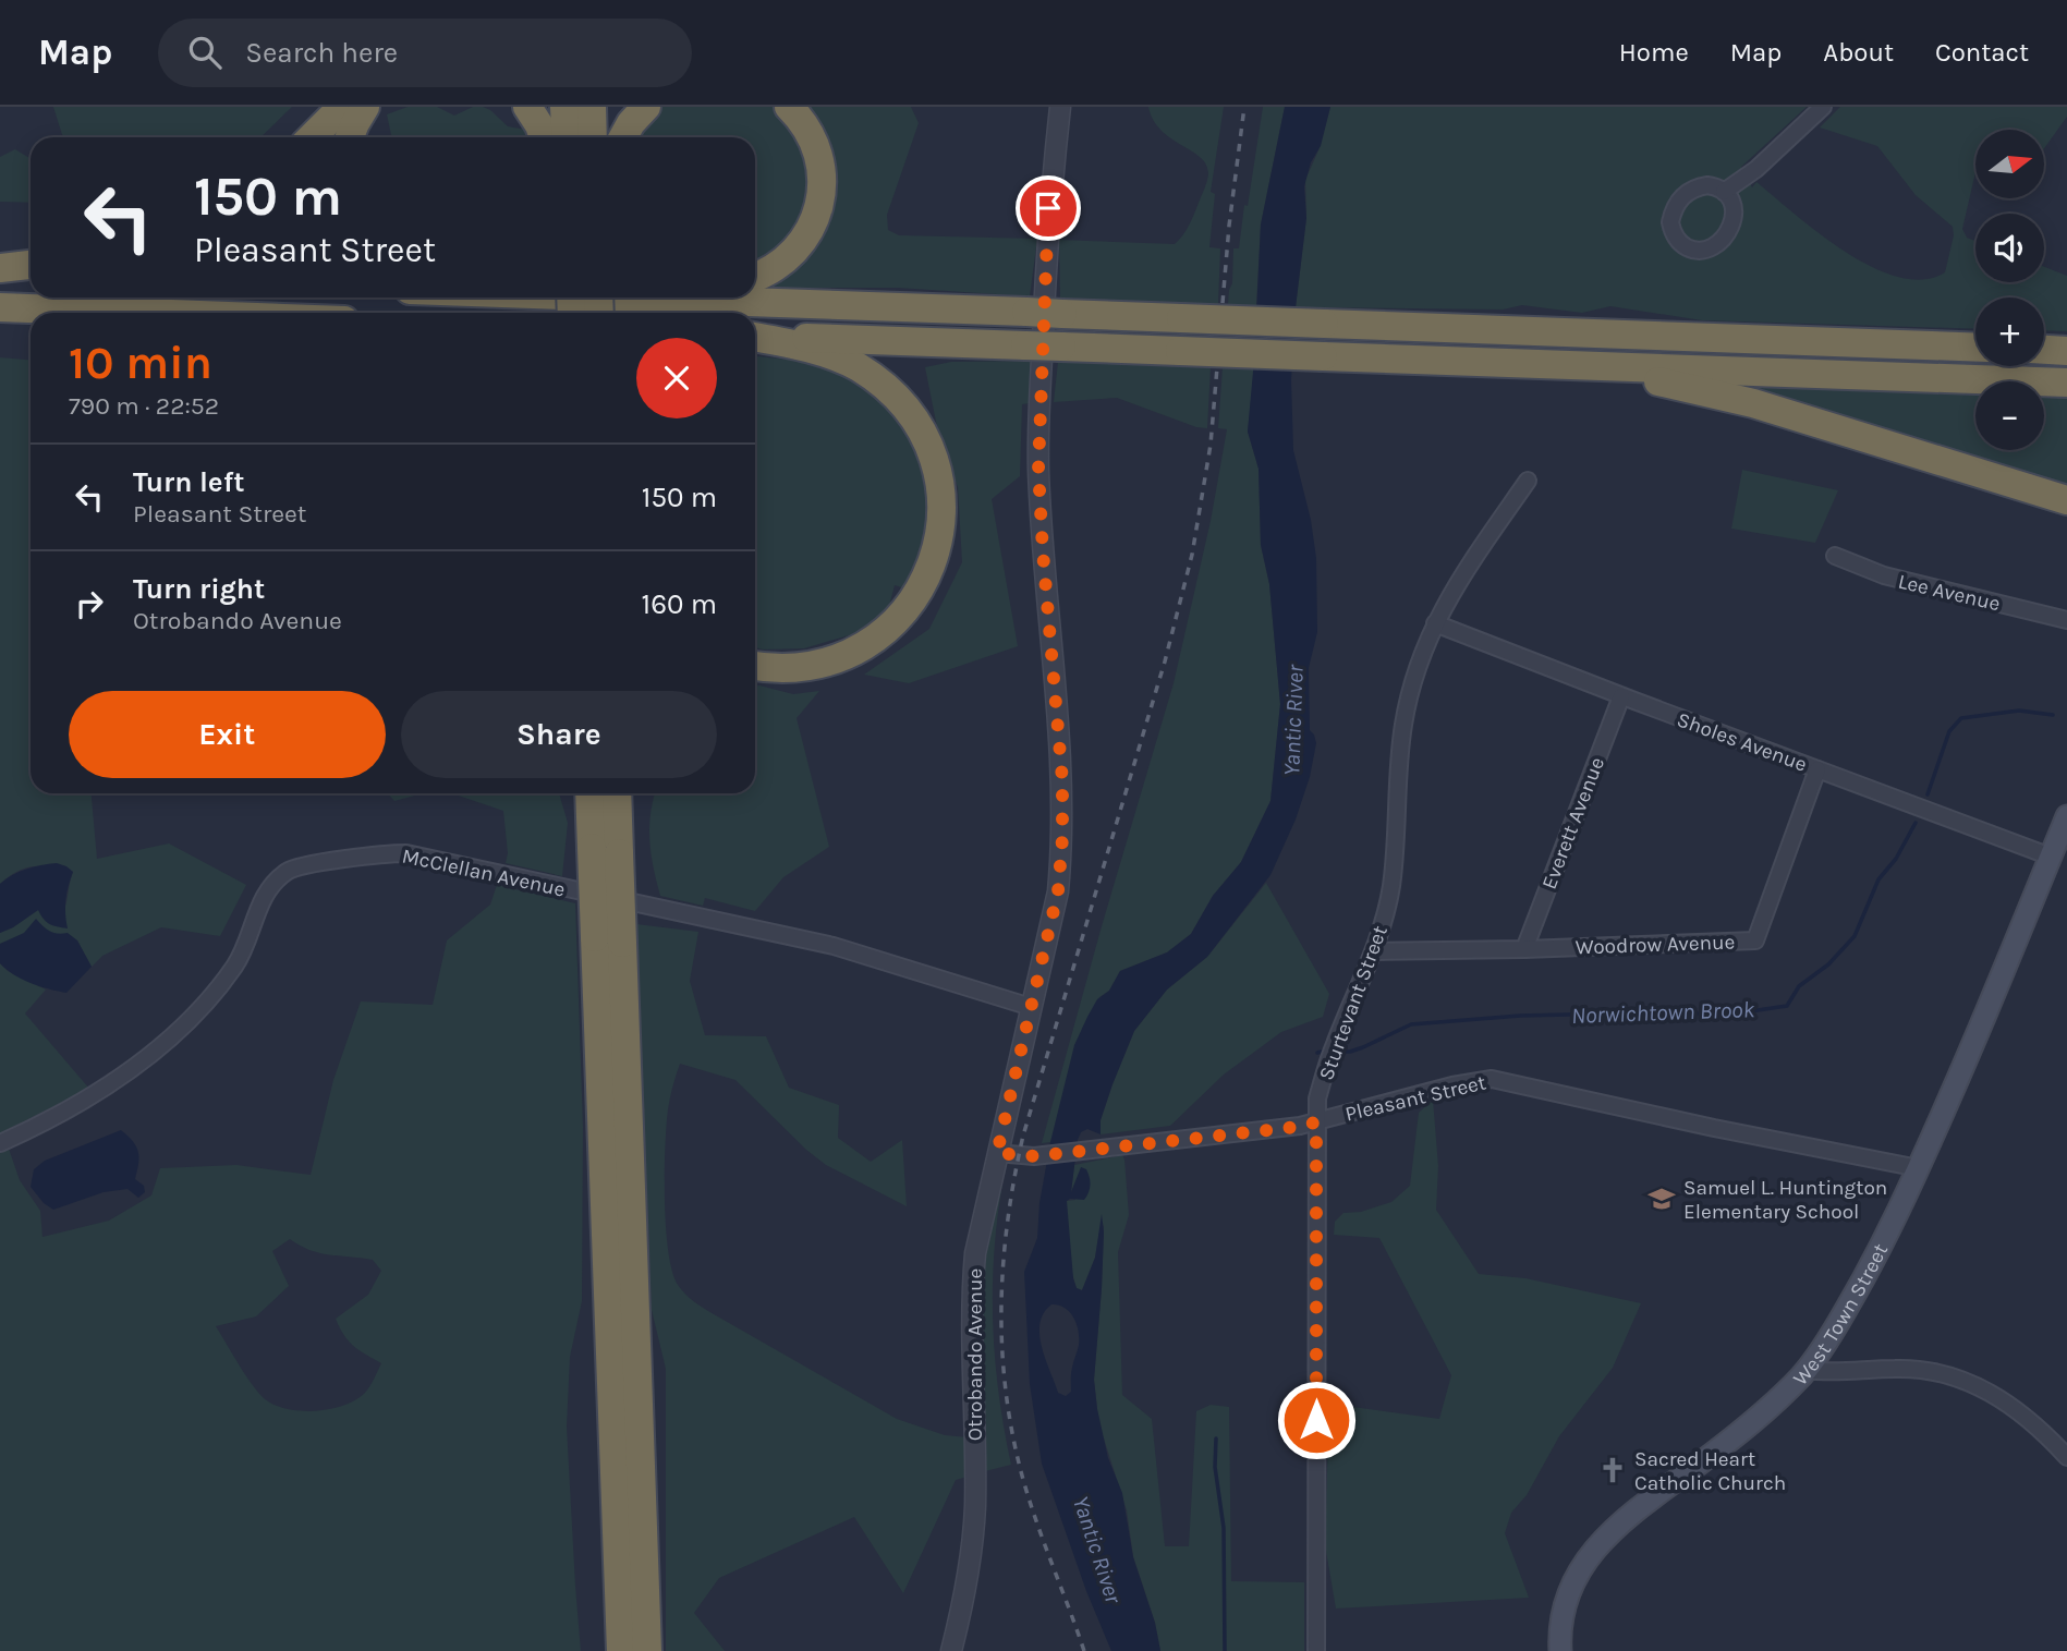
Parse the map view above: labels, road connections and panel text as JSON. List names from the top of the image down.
{
  "streets": {
    "main road": ["West Town Street"],
    "street": [
      "Lee Avenue",
      "Sholes Avenue",
      "Everett Avenue",
      "McClellan Avenue",
      "Woodrow Avenue",
      "Sturtevant Street",
      "Pleasant Street",
      "Otrobando Avenue"
    ]
  },
  "crossings": [
    ["Sholes Avenue", "Everett Avenue"],
    ["Sholes Avenue", "Woodrow Avenue"],
    ["Sholes Avenue", "Sturtevant Street"],
    ["Sholes Avenue", "West Town Street"],
    ["Everett Avenue", "Woodrow Avenue"],
    ["McClellan Avenue", "Otrobando Avenue"],
    ["Woodrow Avenue", "Sturtevant Street"],
    ["Sturtevant Street", "Pleasant Street"],
    ["Pleasant Street", "West Town Street"],
    ["Pleasant Street", "Otrobando Avenue"]
  ],
  "water": ["Yantic River", "Norwichtown Brook"],
  "places": {
    "school or university": ["Samuel L. Huntington Elementary School"],
    "church": ["Sacred Heart Catholic Church"]
  },
  "north": "right",
  "page": {
    "header": "Map",
    "search": "Search here",
    "nav": [
      "Home",
      "Map",
      "About",
      "Contact"
    ],
    "map_buttons": ["+", "−"],
    "turn": ["150 m", "Pleasant Street"],
    "heading": ["10 min", "790 m · 22:52"],
    "list": [
      {
        "name": "Turn left",
        "note": "Pleasant Street",
        "value": "150 m"
      },
      {
        "name": "Turn right",
        "note": "Otrobando Avenue",
        "value": "160 m"
      }
    ],
    "buttons": ["Exit", "Share"]
  }
}
